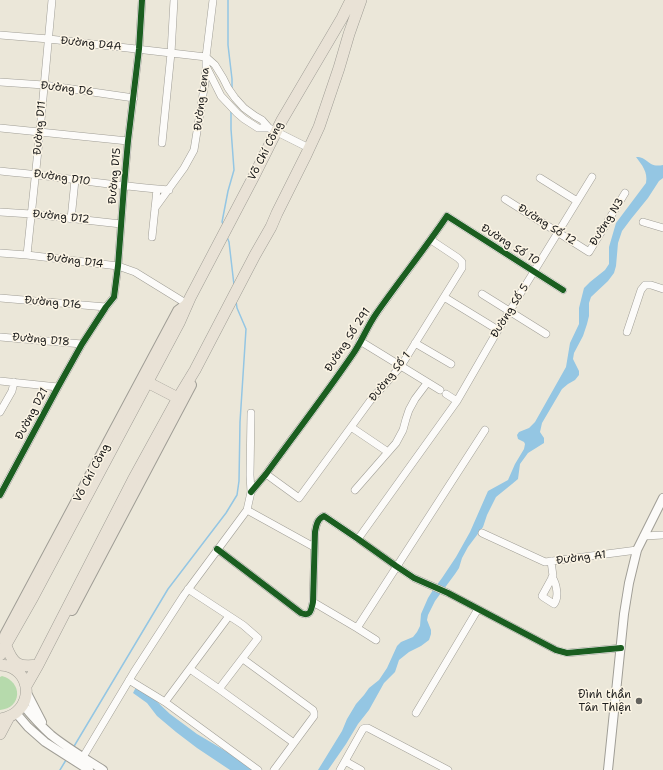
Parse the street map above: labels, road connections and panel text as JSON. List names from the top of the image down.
{
  "streets": {
    "highway": ["Võ Chí Công"],
    "street": [
      "Đường D4A",
      "Đường D6",
      "Đường Lena",
      "Đường D11",
      "Đường D15",
      "Đường D10",
      "Đường D12",
      "Đường N3",
      "Đường Số 12",
      "Đường Số 10",
      "Đường D14",
      "Đường D16",
      "Đường Số 5",
      "Đường D18",
      "Đường Số 291",
      "Đường Số 1",
      "Đường D21",
      "Đường A1"
    ]
  },
  "crossings": [
    ["Đường D4A", "Đường Lena"],
    ["Đường D4A", "Đường D11"],
    ["Đường D4A", "Đường D15"],
    ["Đường D6", "Đường D11"],
    ["Đường D6", "Đường D15"],
    ["Đường Lena", "Đường D10"],
    ["Đường D11", "Đường D10"],
    ["Đường D11", "Đường D12"],
    ["Đường D11", "Đường D14"],
    ["Võ Chí Công", "Đường D14"],
    ["Đường D15", "Đường D10"],
    ["Đường D15", "Đường D12"],
    ["Đường D15", "Đường D14"],
    ["Đường D15", "Đường D16"],
    ["Đường D15", "Đường D18"],
    ["Đường D15", "Đường D21"],
    ["Đường N3", "Đường Số 12"],
    ["Đường Số 12", "Đường Số 5"],
    ["Đường Số 10", "Đường Số 5"],
    ["Đường Số 10", "Đường Số 291"],
    ["Đường D18", "Đường D21"],
    ["Đường Số 291", "Đường Số 1"]
  ],
  "places": ["Đình thần Tân Thiện"]
}
